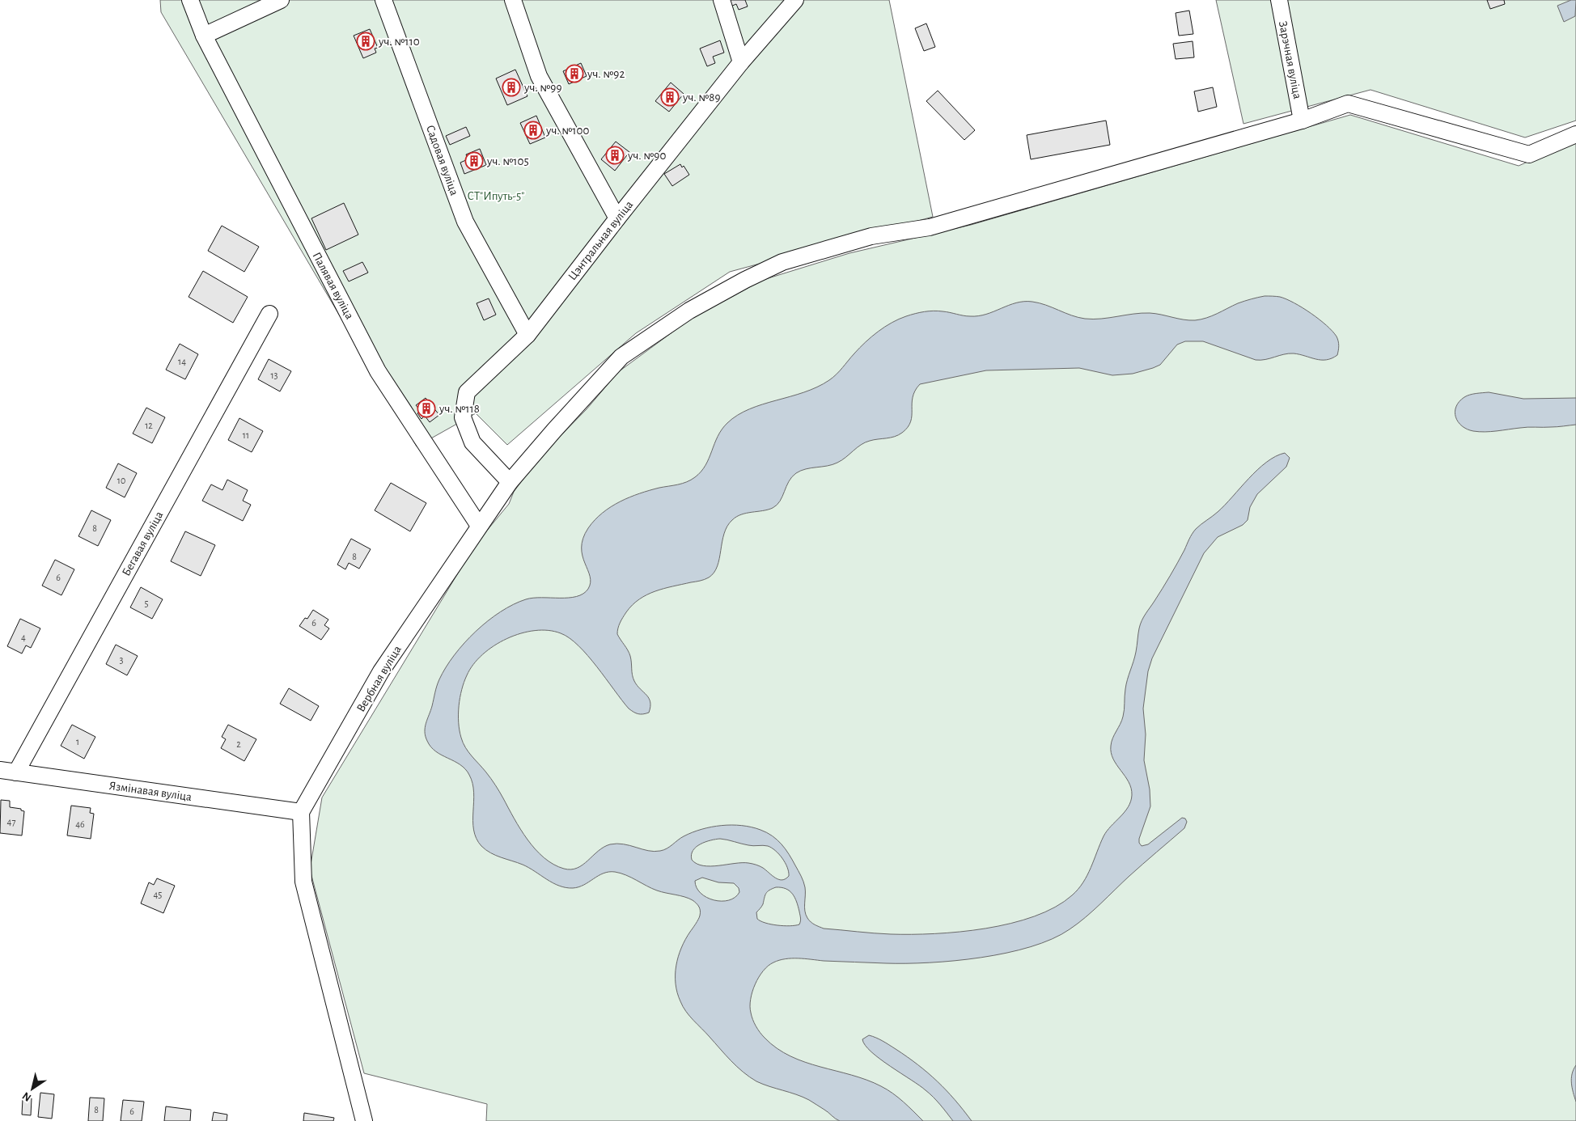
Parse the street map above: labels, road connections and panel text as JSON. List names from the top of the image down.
{
  "streets": {
    "street": [
      "Зарэчная вуліца",
      "Садовая вуліца",
      "Цэнтральная вуліца",
      "Палявая вуліца",
      "Бегавая вуліца",
      "Вербная вуліца",
      "Язмінавая вуліца"
    ]
  },
  "crossings": [
    ["Зарэчная вуліца", "Вербная вуліца"],
    ["Садовая вуліца", "Цэнтральная вуліца"],
    ["Цэнтральная вуліца", "Вербная вуліца"],
    ["Палявая вуліца", "Вербная вуліца"],
    ["Бегавая вуліца", "Язмінавая вуліца"],
    ["Вербная вуліца", "Язмінавая вуліца"]
  ],
  "parks": ["СТ\"Ипуть-5\""],
  "places": {
    "building": [
      "уч. №110",
      "уч. №92",
      "уч. №99",
      "уч. №89",
      "уч. №100",
      "уч. №90",
      "уч. №105",
      "уч. №118"
    ]
  },
  "house_numbers": [
    "14",
    "13",
    "12",
    "11",
    "10",
    "8",
    "8",
    "6",
    "5",
    "6",
    "4",
    "3",
    "1",
    "2",
    "47",
    "46",
    "45",
    "8",
    "6"
  ],
  "north": "bottom left"
}
